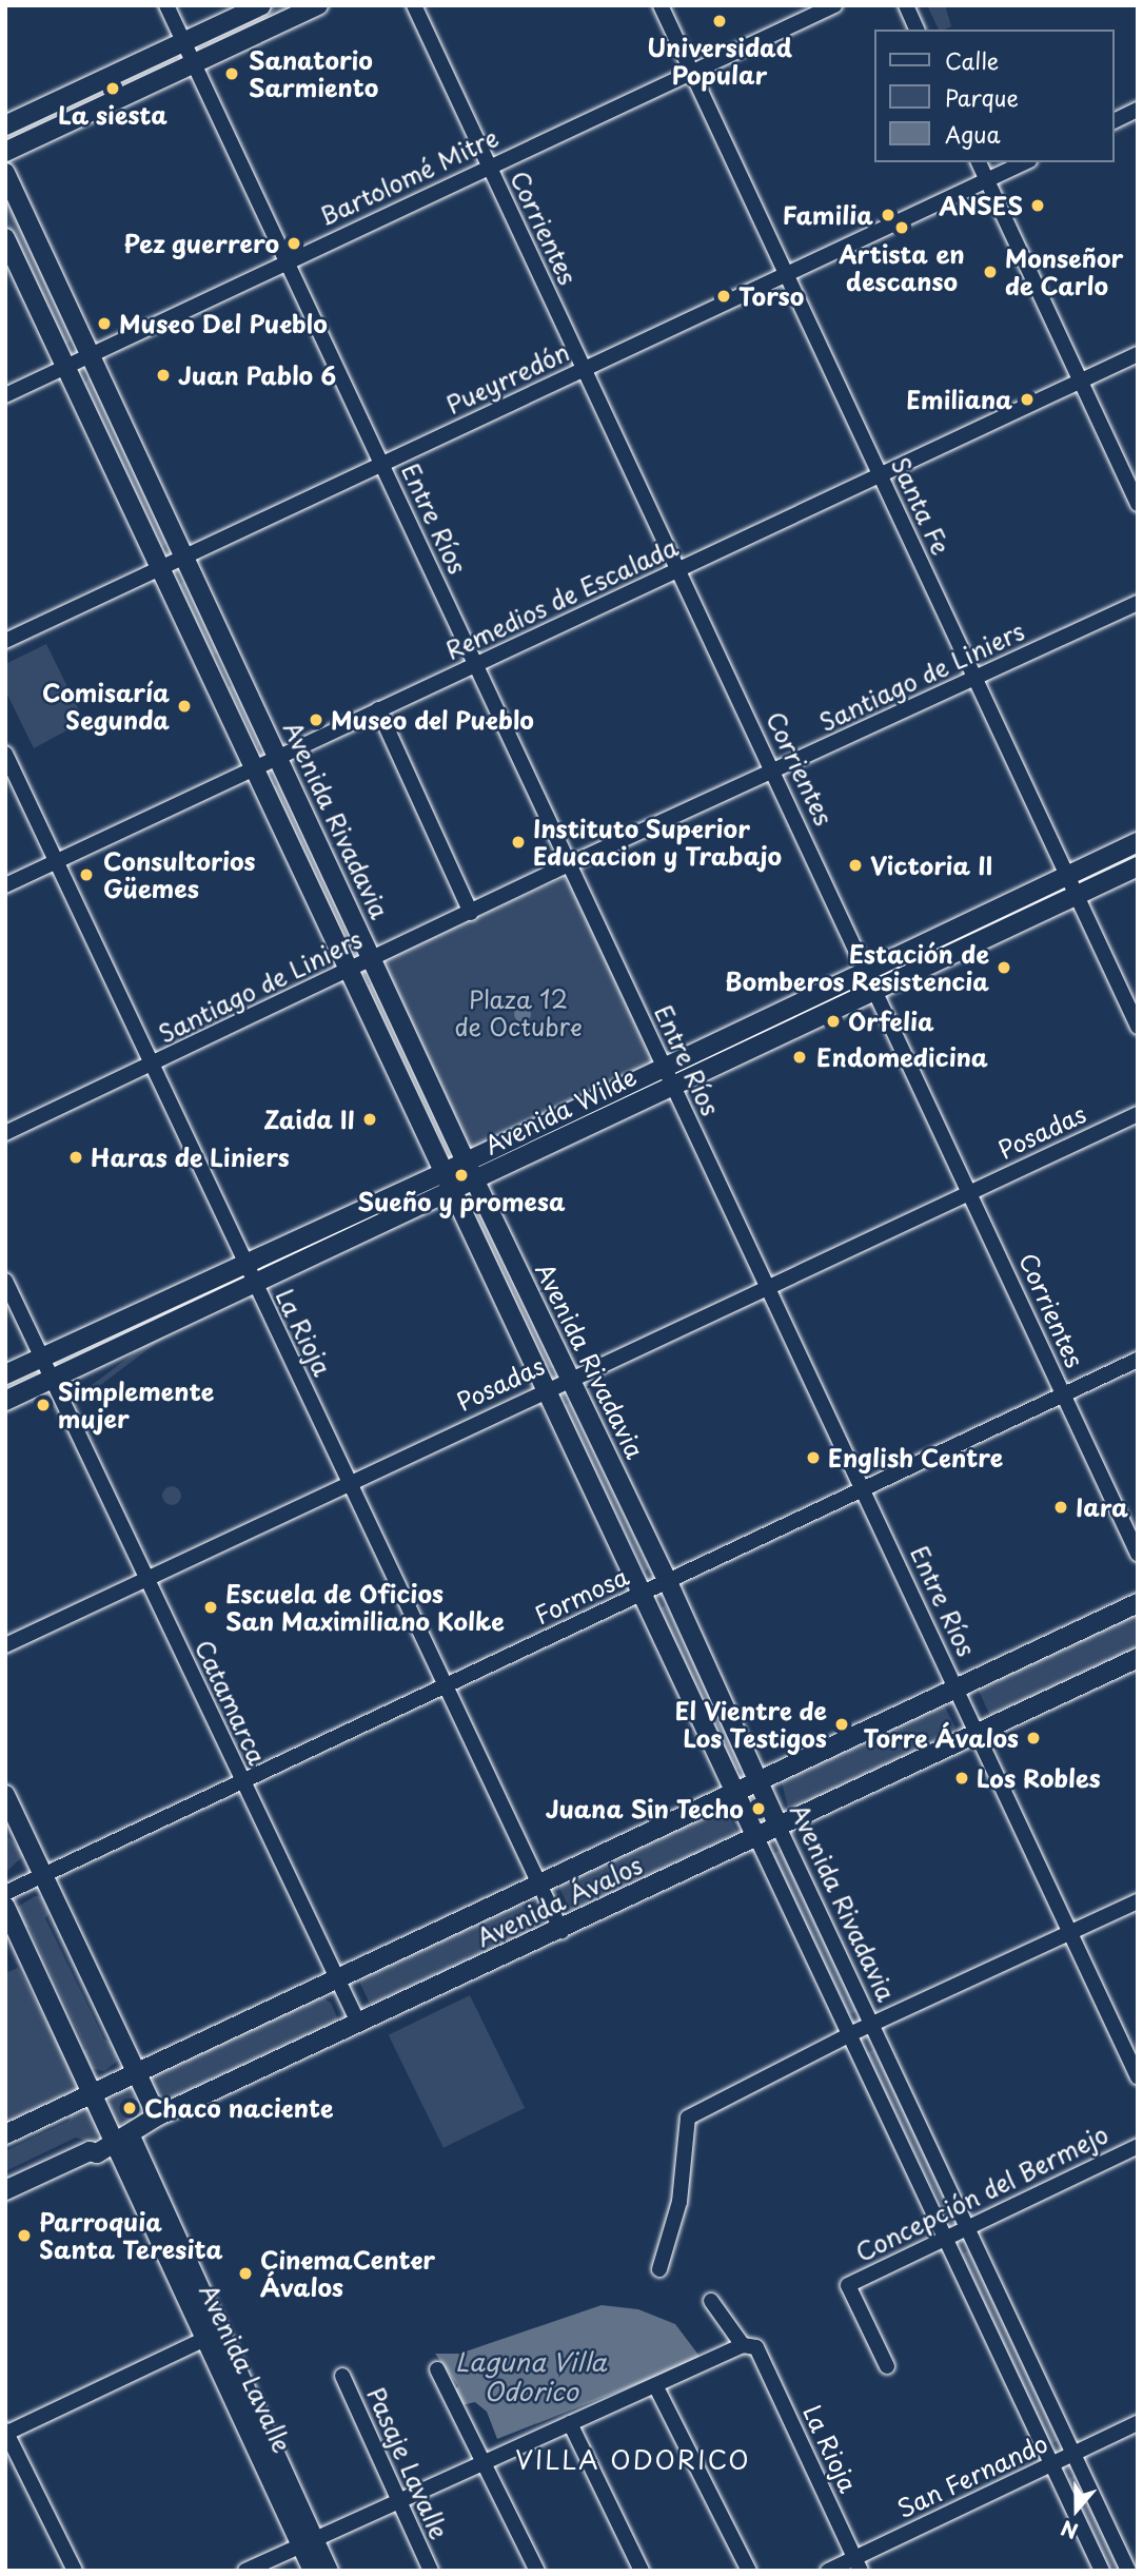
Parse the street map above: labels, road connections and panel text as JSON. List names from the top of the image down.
{
  "streets": {
    "main road": [
      "Avenida Rivadavia",
      "Avenida Wilde",
      "Avenida Ávalos",
      "Avenida Lavalle"
    ],
    "street": [
      "Bartolomé Mitre",
      "Corrientes",
      "Pueyrredón",
      "Santa Fe",
      "Entre Ríos",
      "Remedios de Escalada",
      "Santiago de Liniers",
      "Posadas",
      "La Rioja",
      "Formosa",
      "Catamarca",
      "Concepción del Bermejo",
      "Pasaje Lavalle",
      "San Fernando"
    ]
  },
  "crossings": [
    ["Bartolomé Mitre", "Corrientes"],
    ["Bartolomé Mitre", "Santa Fe"],
    ["Bartolomé Mitre", "Entre Ríos"],
    ["Bartolomé Mitre", "Avenida Rivadavia"],
    ["Corrientes", "Pueyrredón"],
    ["Corrientes", "Remedios de Escalada"],
    ["Corrientes", "Santiago de Liniers"],
    ["Corrientes", "Avenida Wilde"],
    ["Corrientes", "Posadas"],
    ["Corrientes", "Formosa"],
    ["Pueyrredón", "Santa Fe"],
    ["Pueyrredón", "Entre Ríos"],
    ["Pueyrredón", "Avenida Rivadavia"],
    ["Santa Fe", "Remedios de Escalada"],
    ["Santa Fe", "Santiago de Liniers"],
    ["Santa Fe", "Avenida Wilde"],
    ["Entre Ríos", "Remedios de Escalada"],
    ["Entre Ríos", "Santiago de Liniers"],
    ["Entre Ríos", "Avenida Wilde"],
    ["Entre Ríos", "Posadas"],
    ["Entre Ríos", "Formosa"],
    ["Entre Ríos", "Avenida Ávalos"],
    ["Remedios de Escalada", "Avenida Rivadavia"],
    ["Remedios de Escalada", "La Rioja"],
    ["Santiago de Liniers", "Avenida Rivadavia"],
    ["Santiago de Liniers", "La Rioja"],
    ["Avenida Rivadavia", "Avenida Wilde"],
    ["Avenida Rivadavia", "Posadas"],
    ["Avenida Rivadavia", "Formosa"],
    ["Avenida Rivadavia", "Avenida Ávalos"],
    ["Avenida Rivadavia", "Concepción del Bermejo"],
    ["Avenida Rivadavia", "San Fernando"],
    ["Avenida Wilde", "La Rioja"],
    ["Avenida Wilde", "Catamarca"],
    ["Posadas", "La Rioja"],
    ["Posadas", "Catamarca"],
    ["La Rioja", "Formosa"],
    ["La Rioja", "Avenida Ávalos"],
    ["La Rioja", "San Fernando"],
    ["Formosa", "Catamarca"],
    ["Catamarca", "Avenida Ávalos"],
    ["Avenida Ávalos", "Avenida Lavalle"]
  ],
  "districts": ["VILLA ODORICO"],
  "water": ["Laguna Villa Odorico"],
  "parks": ["Plaza 12 de Octubre"],
  "places": [
    "Universidad Popular",
    "Sanatorio Sarmiento",
    "La siesta",
    "ANSES",
    "Familia",
    "Artista en descanso",
    "Pez guerrero",
    "Monseñor de Carlo",
    "Torso",
    "Museo Del Pueblo",
    "Juan Pablo 6",
    "Emiliana",
    "Comisaría Segunda",
    "Museo del Pueblo",
    "Instituto Superior Educacion y Trabajo",
    "Victoria II",
    "Consultorios Güemes",
    "Estación de Bomberos Resistencia",
    "Orfelia",
    "Endomedicina",
    "Zaida II",
    "Haras de Liniers",
    "Sueño y promesa",
    "Simplemente mujer",
    "English Centre",
    "Iara",
    "Escuela de Oficios San Maximiliano Kolke",
    "El Vientre de Los Testigos",
    "Torre Ávalos",
    "Los Robles",
    "Juana Sin Techo",
    "Chaco naciente",
    "Parroquia Santa Teresita",
    "CinemaCenter Ávalos"
  ],
  "legend": ["Calle", "Parque", "Agua"],
  "north": "bottom"
}
